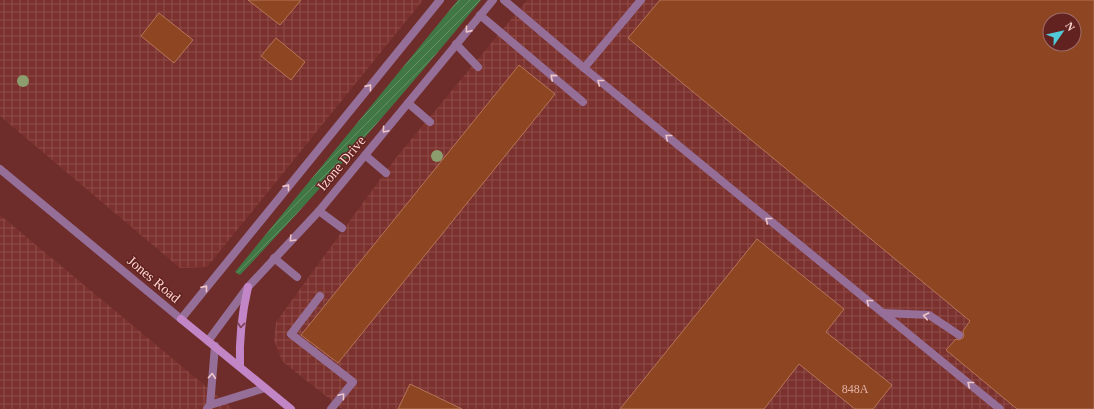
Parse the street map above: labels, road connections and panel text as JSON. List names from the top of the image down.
{
  "streets": {
    "main road": ["Jones Road"],
    "street": ["Izone Drive"]
  },
  "crossings": [
    ["Izone Drive", "Jones Road"]
  ],
  "house_numbers": ["848A"],
  "north": "top right"
}
